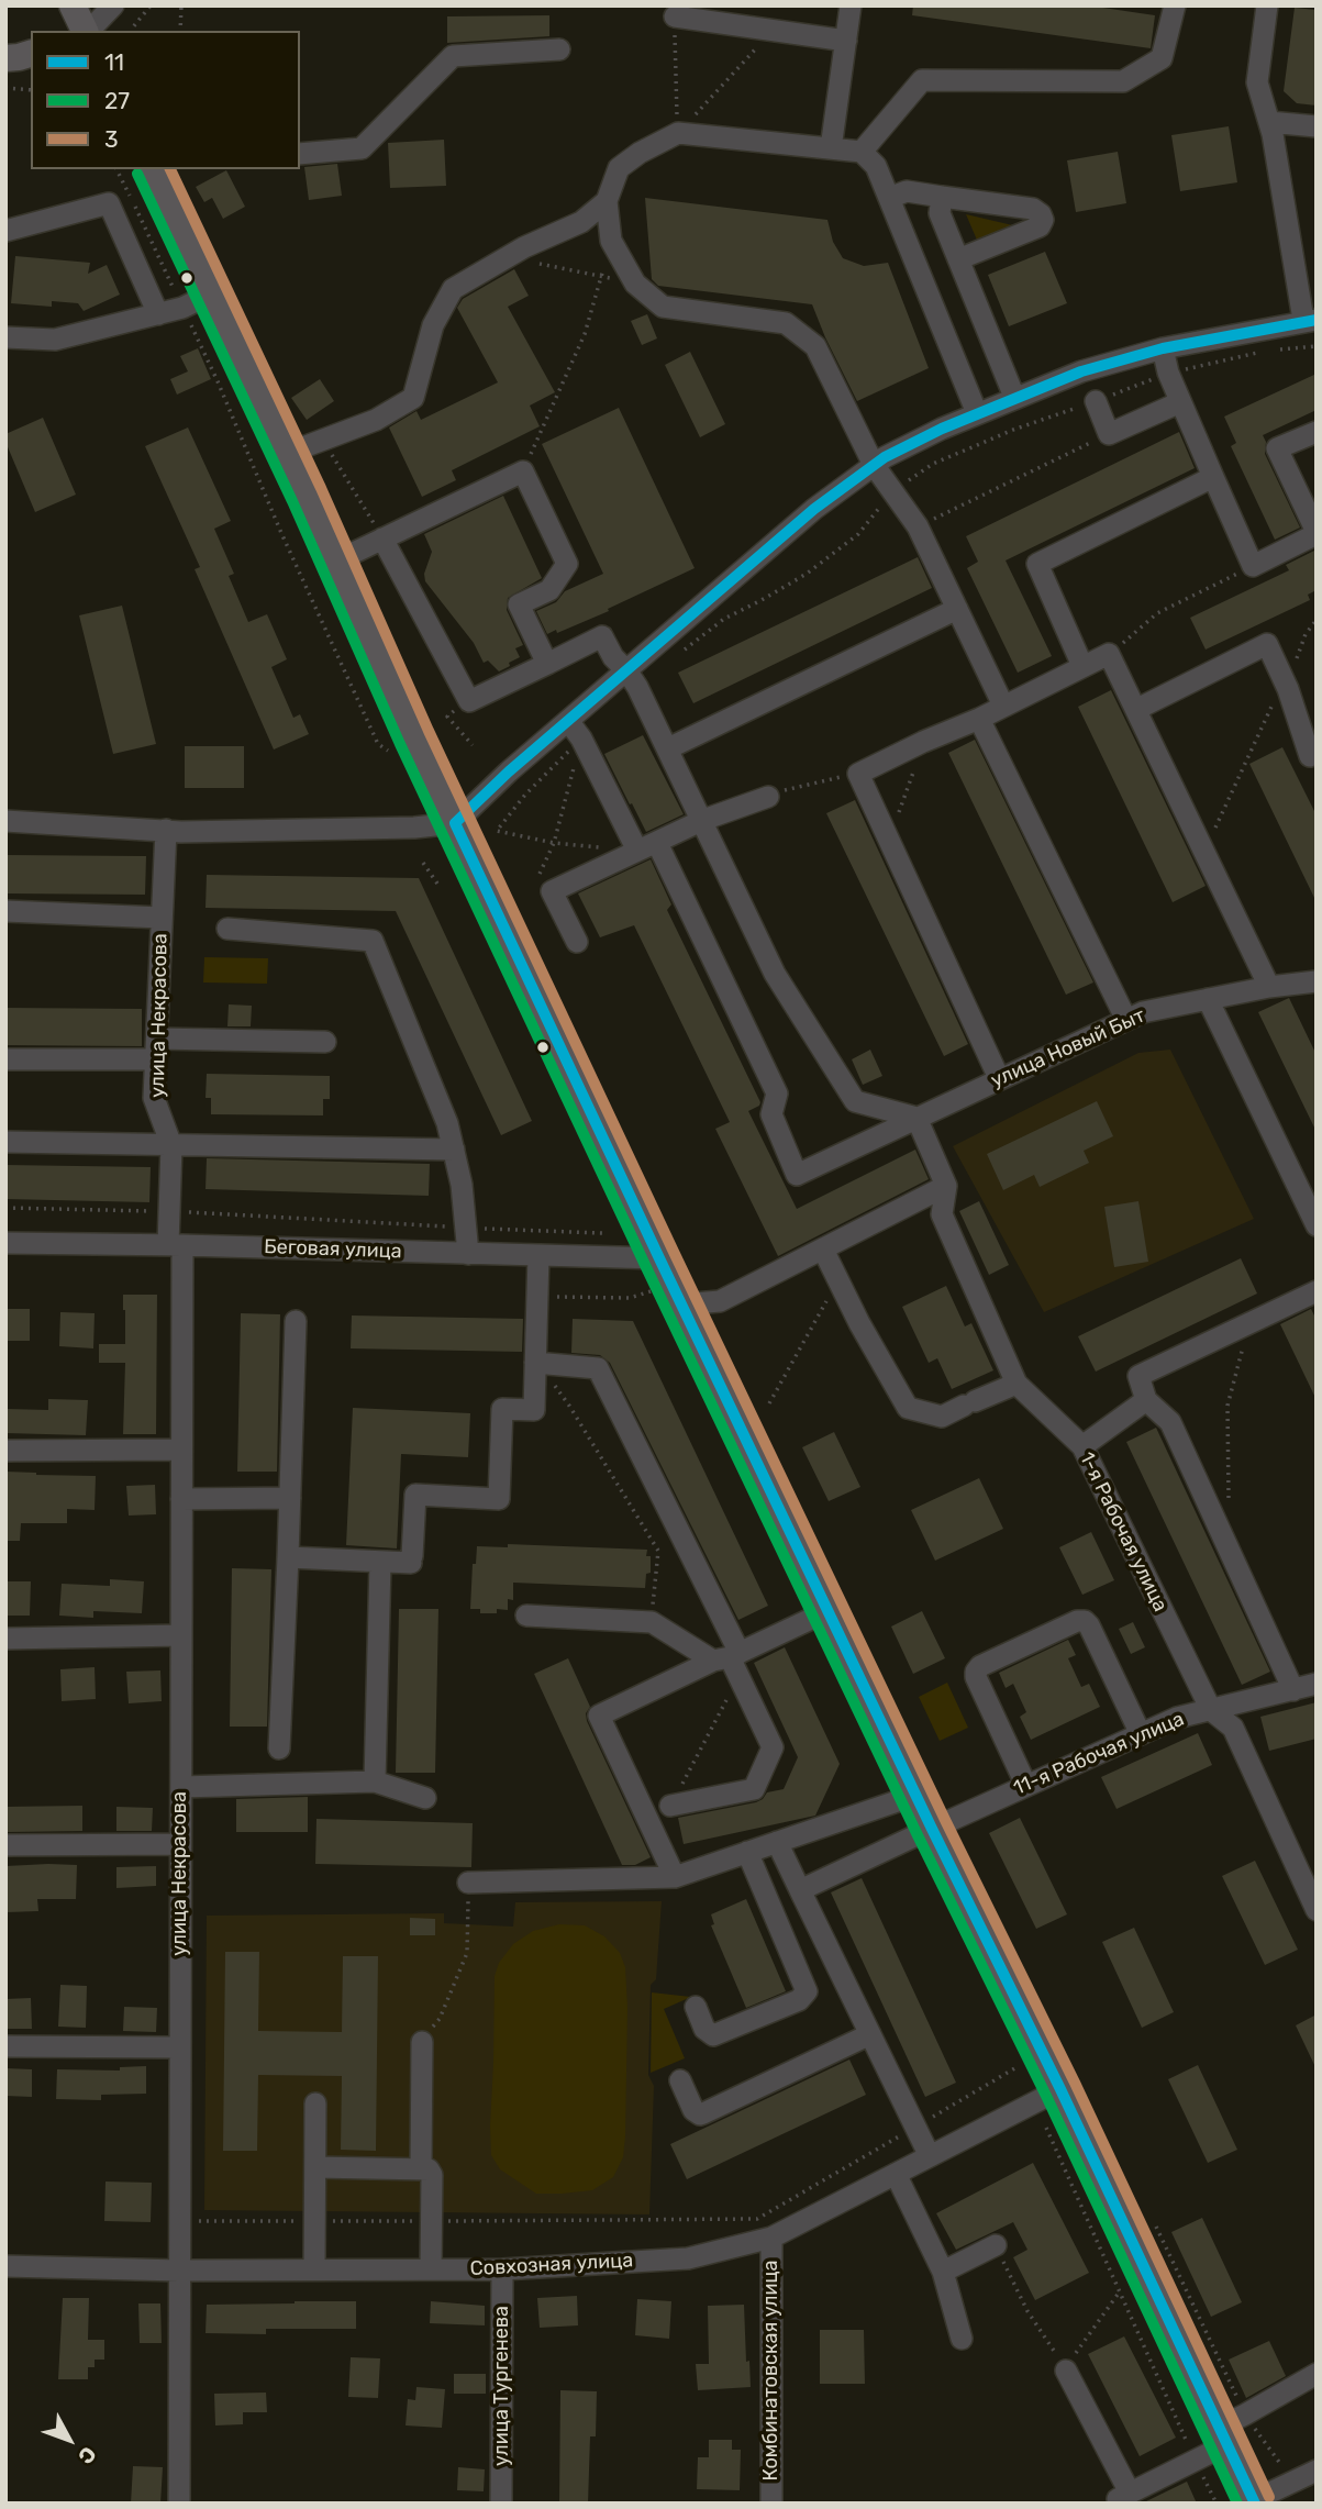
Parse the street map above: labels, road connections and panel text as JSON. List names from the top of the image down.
{
  "streets": {
    "street": [
      "улица Некрасова",
      "улица Новый Быт",
      "Беговая улица",
      "1-я Рабочая улица",
      "11-я Рабочая улица",
      "Совхозная улица",
      "Комбинатовская улица",
      "улица Тургенева"
    ]
  },
  "crossings": [
    ["улица Некрасова", "Беговая улица"],
    ["улица Некрасова", "Совхозная улица"],
    ["улица Новый Быт", "1-я Рабочая улица"],
    ["1-я Рабочая улица", "11-я Рабочая улица"],
    ["Совхозная улица", "Комбинатовская улица"],
    ["Совхозная улица", "улица Тургенева"]
  ],
  "lines": ["transit line 3", "transit line 27", "transit line 11"],
  "legend": ["11", "27", "3"],
  "north": "bottom right"
}
